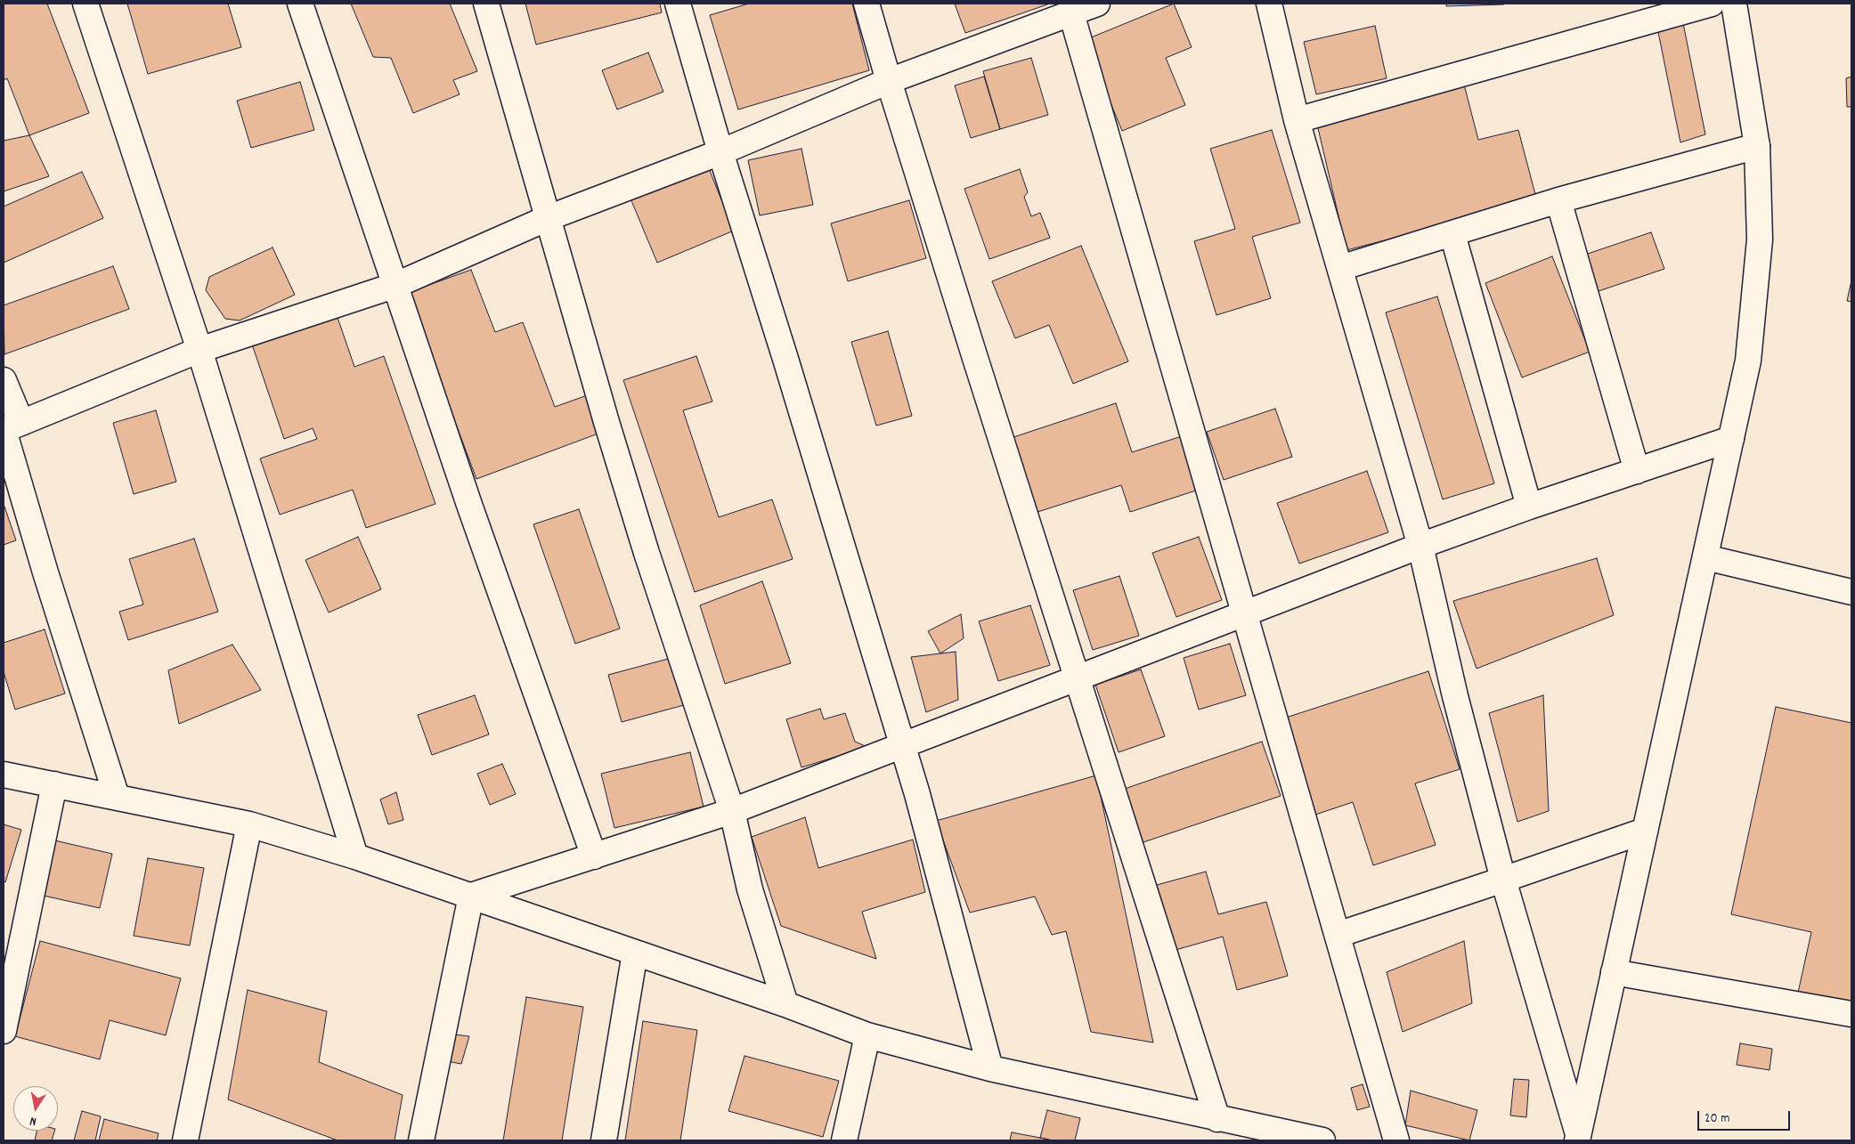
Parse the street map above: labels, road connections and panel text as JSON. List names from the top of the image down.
{
  "scale_bar": "20 m",
  "north": "bottom"
}
